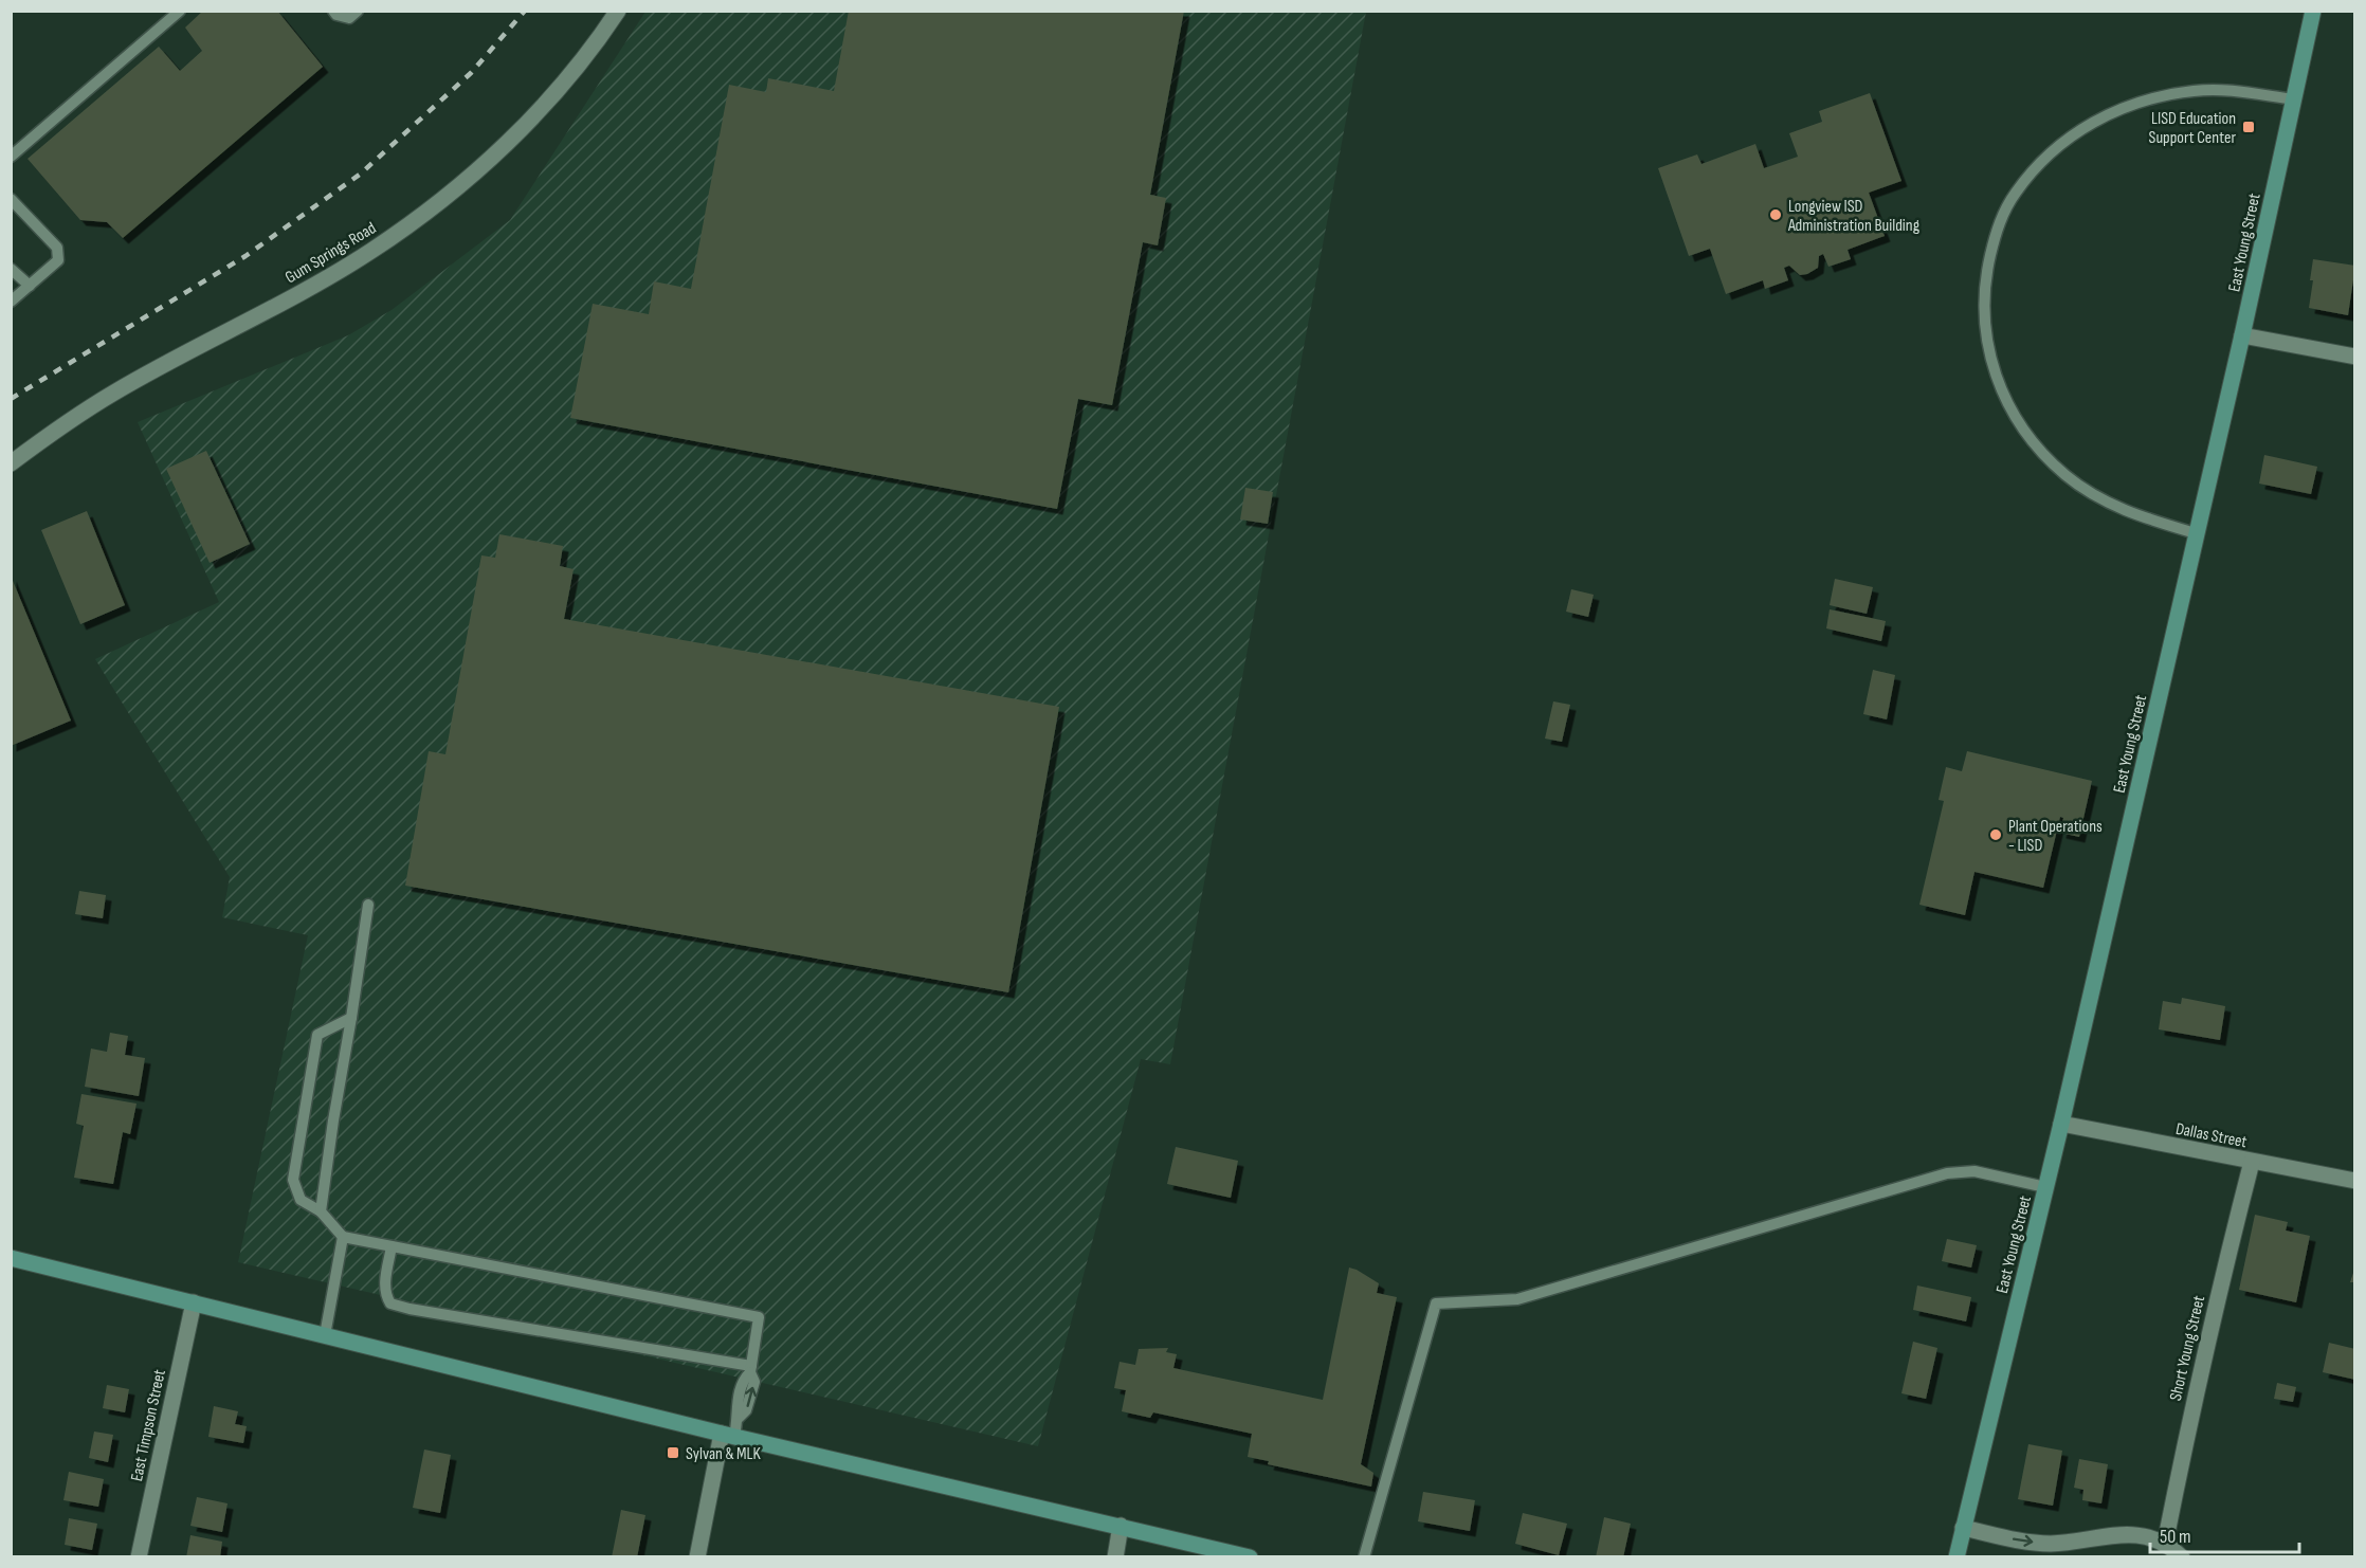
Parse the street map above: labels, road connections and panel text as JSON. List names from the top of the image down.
{
  "streets": {
    "street": [
      "East Young Street",
      "Gum Springs Road",
      "Dallas Street",
      "Short Young Street",
      "East Timpson Street"
    ]
  },
  "crossings": [
    ["East Young Street", "Dallas Street"],
    ["Dallas Street", "Short Young Street"]
  ],
  "places": {
    "transit": ["LISD Education Support Center", "Sylvan & MLK"],
    "other": ["Longview ISD Administration Building", "Plant Operations - LISD"]
  },
  "scale_bar": "50 m"
}
